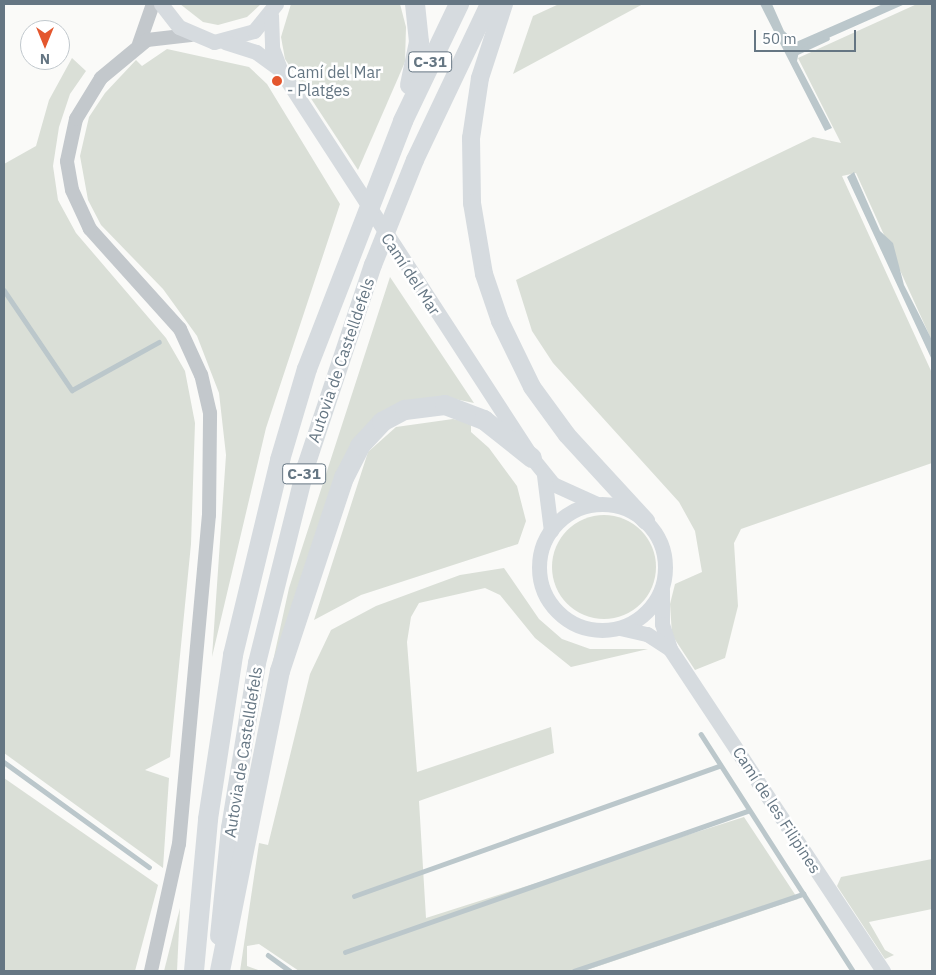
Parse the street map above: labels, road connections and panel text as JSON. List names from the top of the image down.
{
  "streets": {
    "highway": ["C-31", "Autovia de Castelldefels"],
    "main road": ["Camí del Mar", "Camí de les Filipines"]
  },
  "places": ["Camí del Mar - Platges"],
  "scale_bar": "50 m",
  "north": "bottom"
}
